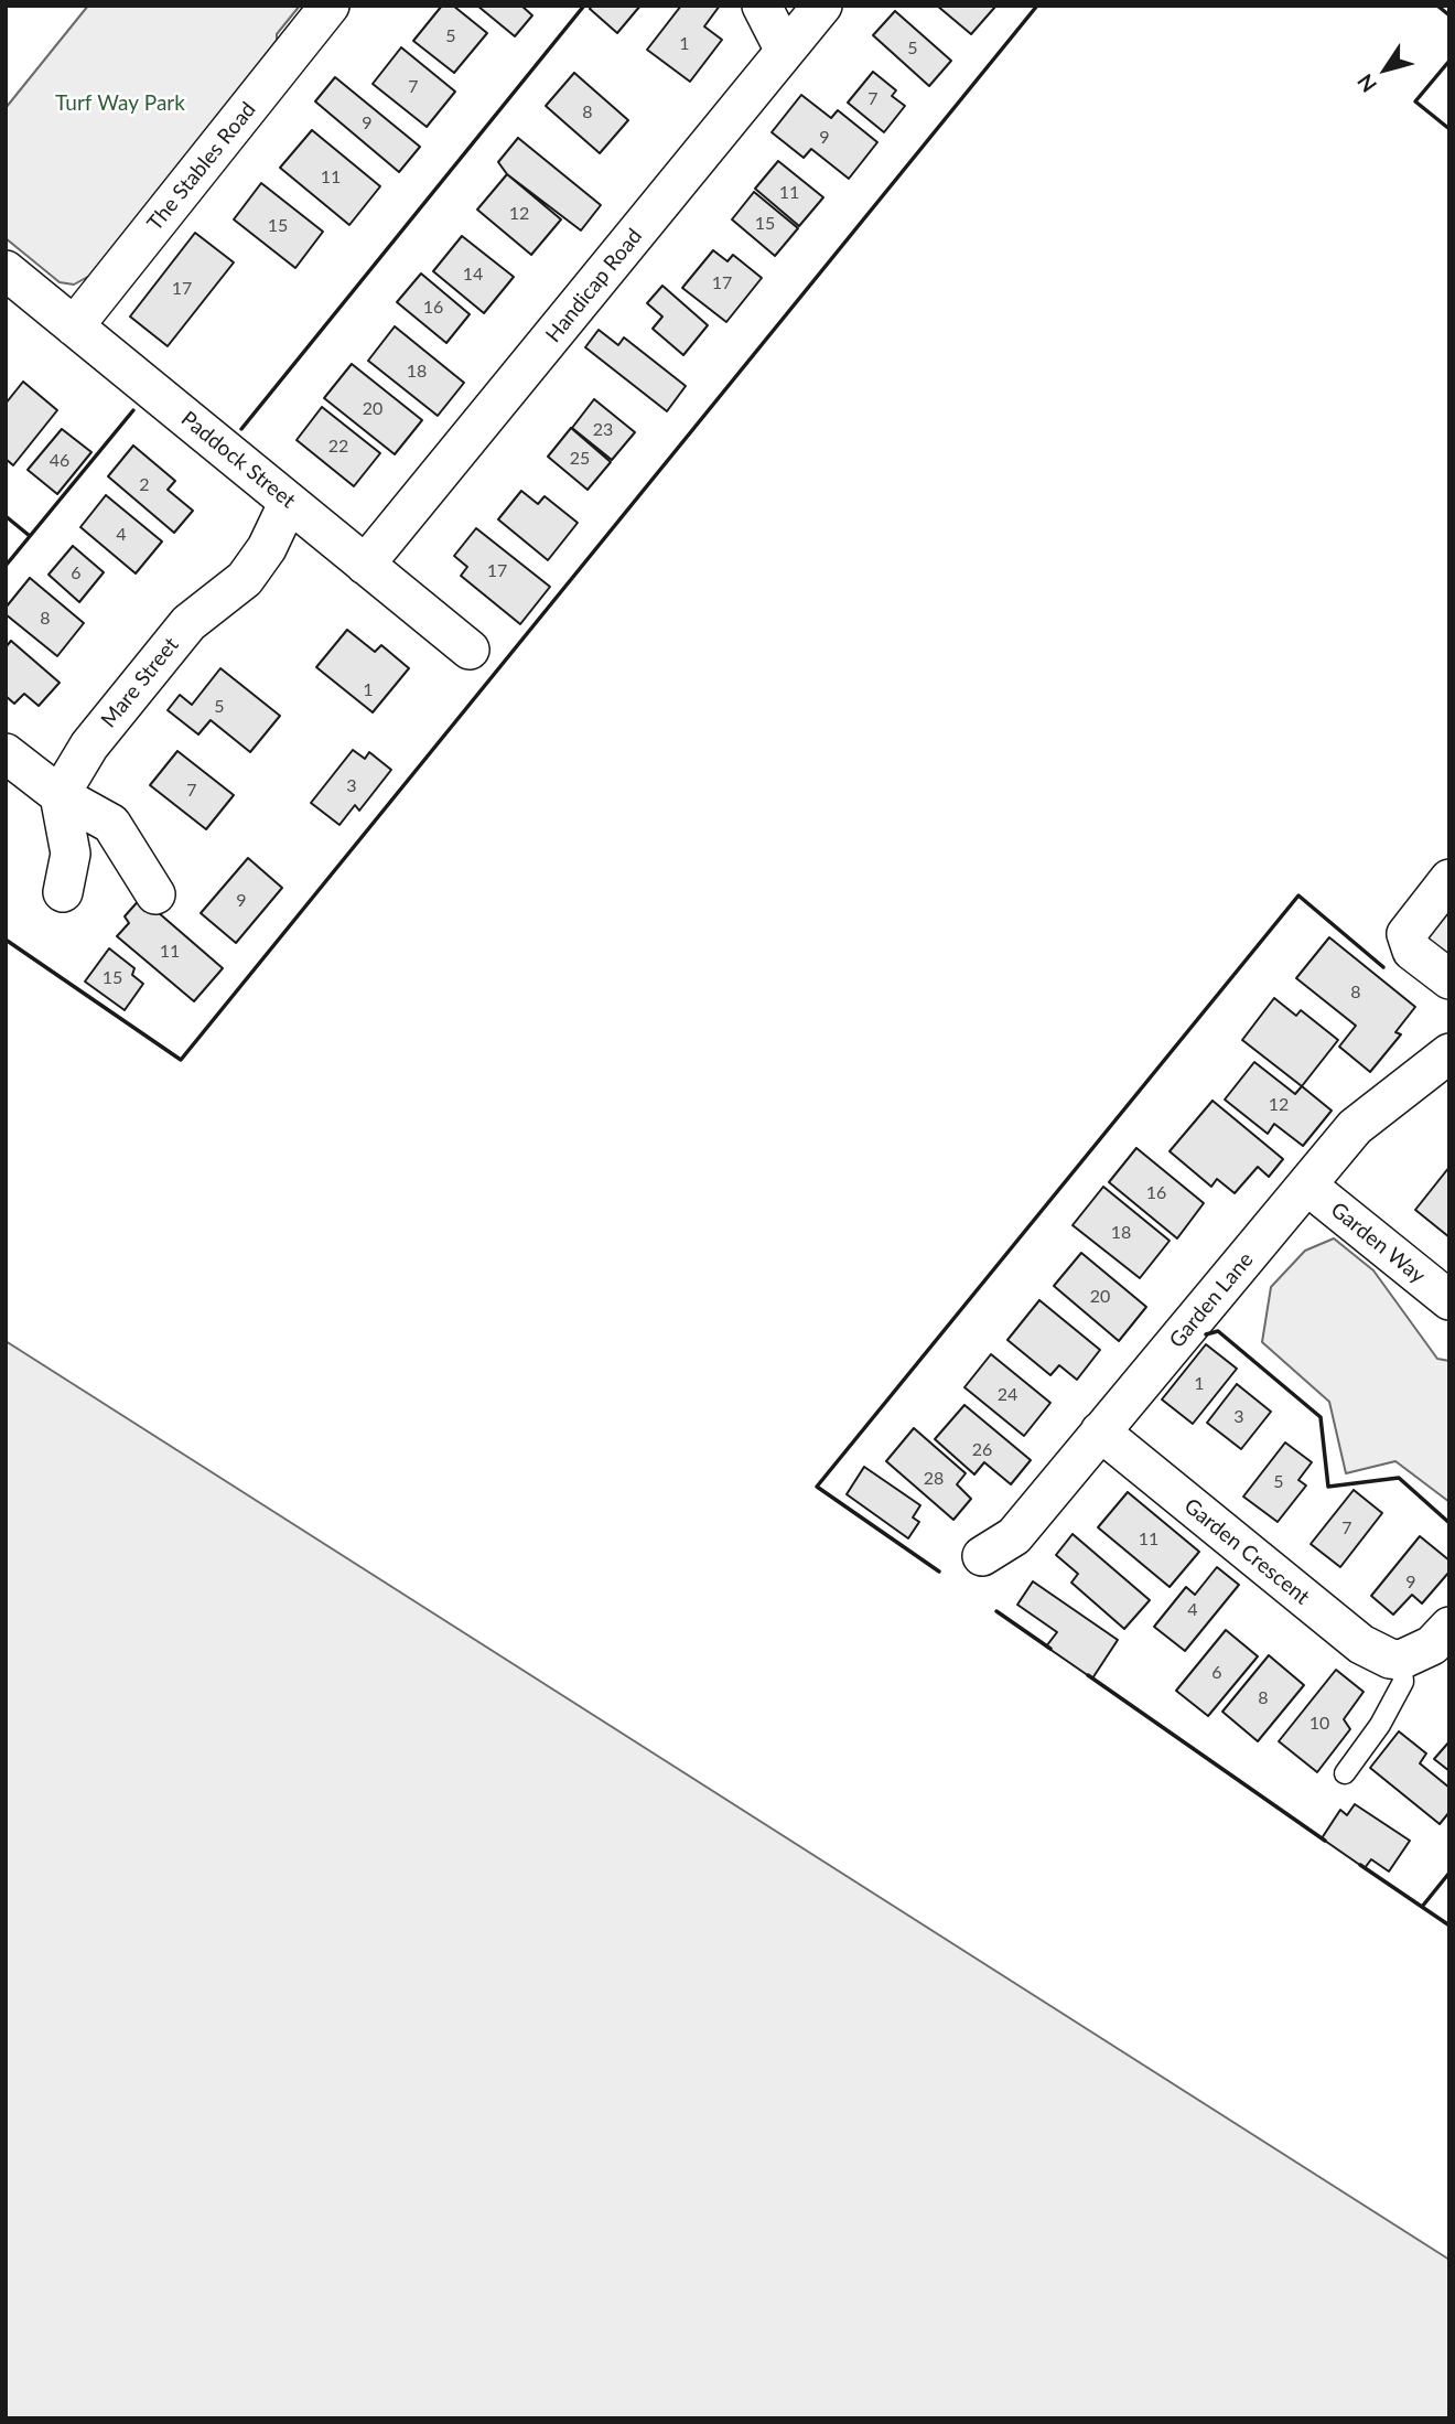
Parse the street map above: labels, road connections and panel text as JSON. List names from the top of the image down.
{
  "streets": {
    "street": [
      "The Stables Road",
      "Handicap Road",
      "Paddock Street",
      "Mare Street",
      "Garden Way",
      "Garden Lane",
      "Garden Crescent"
    ]
  },
  "crossings": [
    ["The Stables Road", "Paddock Street"],
    ["Handicap Road", "Paddock Street"],
    ["Paddock Street", "Mare Street"],
    ["Garden Way", "Garden Lane"],
    ["Garden Lane", "Garden Crescent"]
  ],
  "parks": ["Turf Way Park"],
  "house_numbers": [
    "5",
    "1",
    "5",
    "7",
    "7",
    "8",
    "9",
    "9",
    "11",
    "11",
    "12",
    "15",
    "15",
    "14",
    "17",
    "17",
    "16",
    "18",
    "20",
    "23",
    "22",
    "25",
    "46",
    "2",
    "4",
    "17",
    "6",
    "8",
    "1",
    "5",
    "3",
    "7",
    "9",
    "11",
    "15",
    "8",
    "12",
    "16",
    "18",
    "20",
    "1",
    "24",
    "3",
    "26",
    "28",
    "5",
    "7",
    "11",
    "9",
    "4",
    "6",
    "8",
    "10"
  ],
  "north": "bottom left"
}
